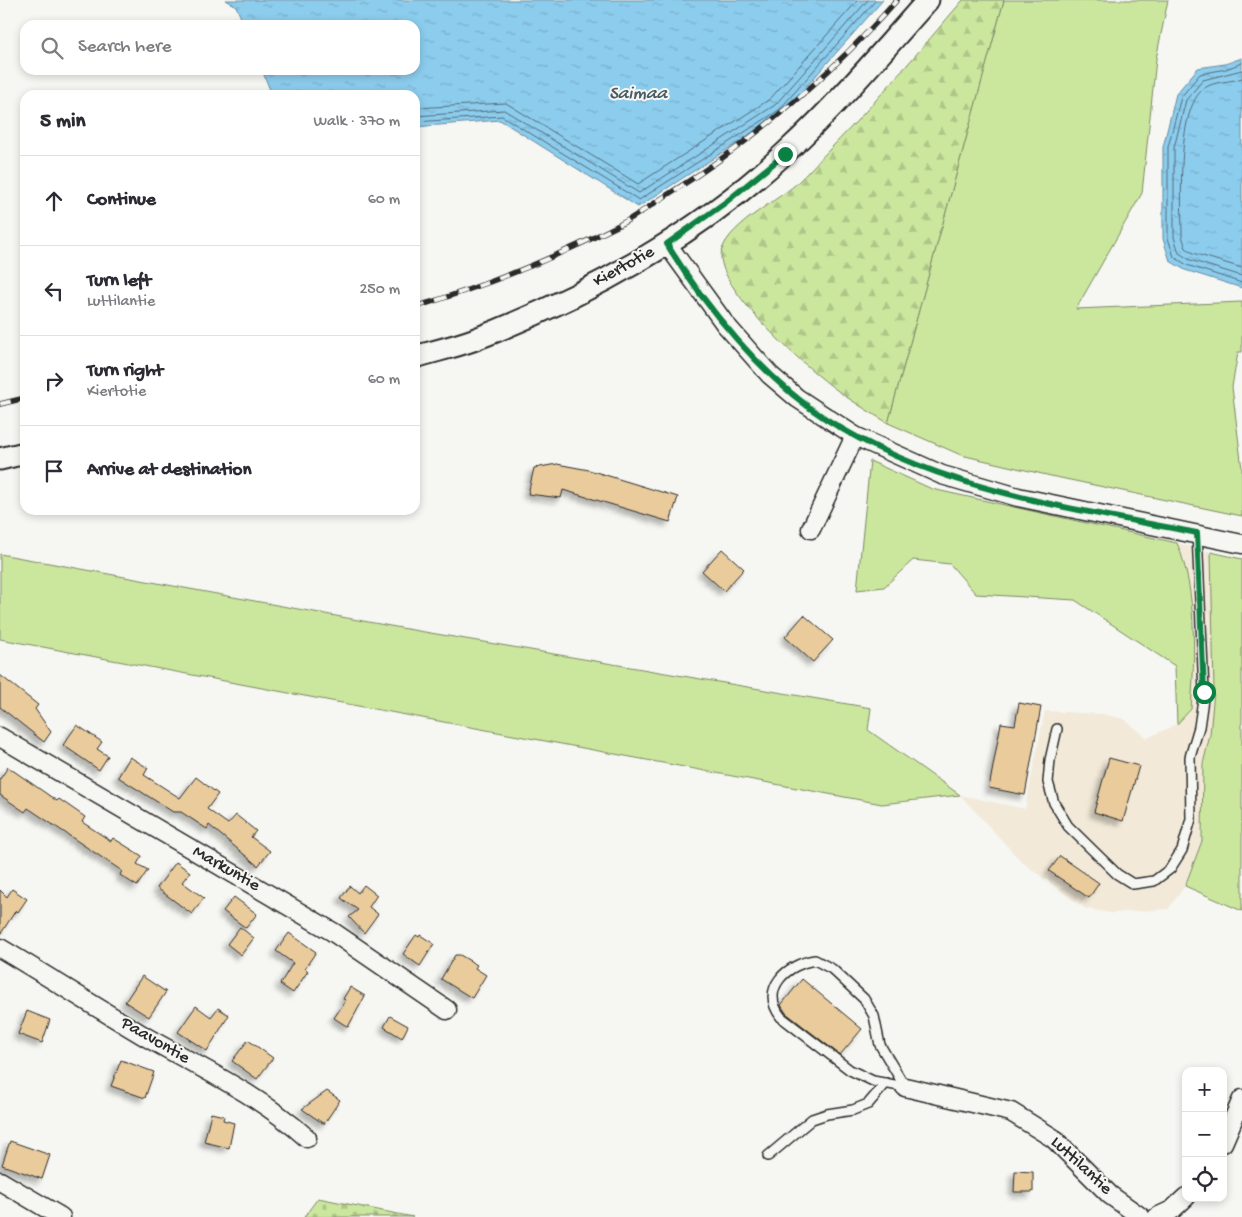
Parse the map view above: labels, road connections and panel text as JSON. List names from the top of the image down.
{
  "streets": {
    "street": [
      "Kiertotie",
      "Markuntie",
      "Paavontie",
      "Luttilantie"
    ]
  },
  "water": ["Saimaa"],
  "page": {
    "search": "Search here",
    "heading": ["5 min", "Walk · 370 m"],
    "list": [
      ["Continue", "60 m"],
      ["Turn left", "Luttilantie", "250 m"],
      ["Turn right", "Kiertotie", "60 m"],
      "Arrive at destination"
    ],
    "map_buttons": ["+", "−"]
  }
}
